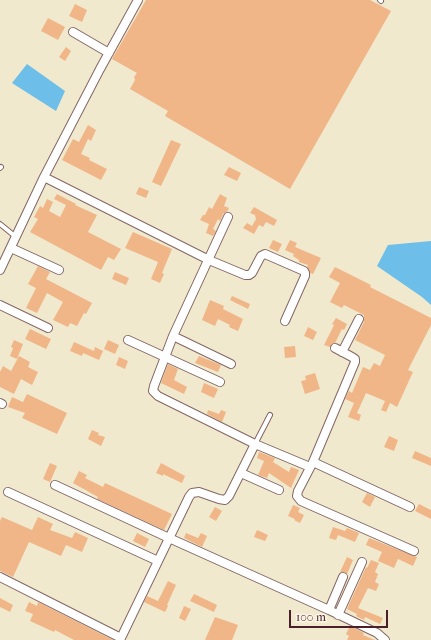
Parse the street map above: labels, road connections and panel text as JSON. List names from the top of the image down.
{
  "scale_bar": "100 m"
}
